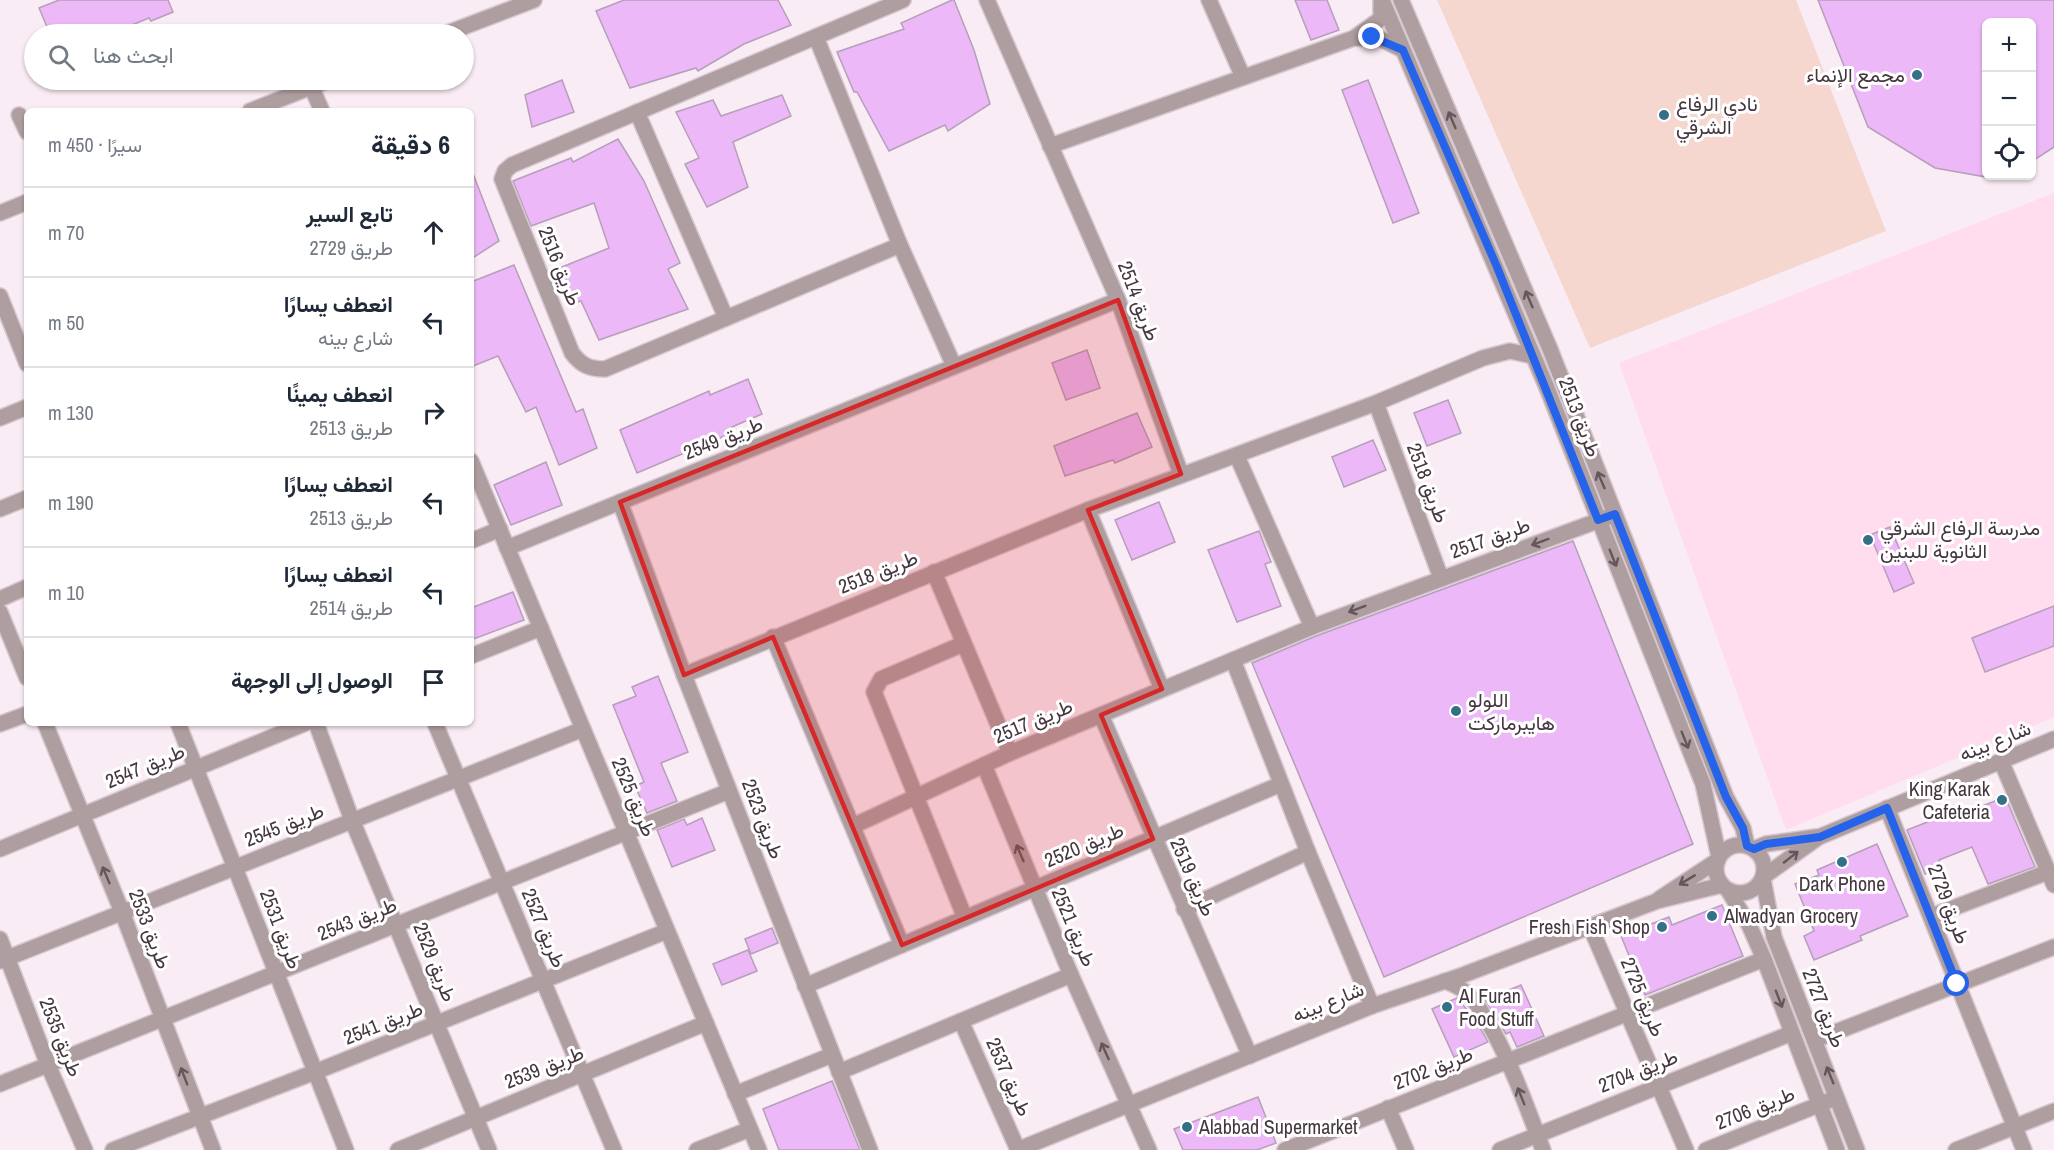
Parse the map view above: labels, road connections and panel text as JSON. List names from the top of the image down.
{
  "streets": {
    "street": [
      "طريق 2516",
      "طريق 2514",
      "طريق 2513",
      "طريق 2549",
      "طريق 2518",
      "طريق 2517",
      "شارع بينه",
      "طريق 2547",
      "طريق 2525",
      "طريق 2523",
      "طريق 2545",
      "طريق 2520",
      "طريق 2519",
      "طريق 2729",
      "طريق 2543",
      "طريق 2521",
      "طريق 2527",
      "طريق 2533",
      "طريق 2531",
      "طريق 2529",
      "طريق 2725",
      "طريق 2727",
      "طريق 2541",
      "طريق 2535",
      "طريق 2539",
      "طريق 2702",
      "طريق 2704",
      "طريق 2537",
      "طريق 2706"
    ]
  },
  "crossings": [
    ["طريق 2514", "طريق 2549"],
    ["طريق 2514", "طريق 2518"],
    ["طريق 2513", "طريق 2518"],
    ["طريق 2513", "طريق 2517"],
    ["طريق 2513", "شارع بينه"],
    ["طريق 2513", "طريق 2727"],
    ["طريق 2549", "طريق 2525"],
    ["طريق 2549", "طريق 2523"],
    ["طريق 2518", "طريق 2517"],
    ["طريق 2518", "طريق 2523"],
    ["طريق 2517", "طريق 2519"],
    ["طريق 2517", "طريق 2521"],
    ["شارع بينه", "طريق 2519"],
    ["شارع بينه", "طريق 2729"],
    ["شارع بينه", "طريق 2521"],
    ["شارع بينه", "طريق 2725"],
    ["شارع بينه", "طريق 2727"],
    ["شارع بينه", "طريق 2537"],
    ["طريق 2547", "طريق 2533"],
    ["طريق 2547", "طريق 2531"],
    ["طريق 2525", "طريق 2545"],
    ["طريق 2525", "طريق 2543"],
    ["طريق 2525", "طريق 2541"],
    ["طريق 2525", "طريق 2539"],
    ["طريق 2523", "طريق 2520"],
    ["طريق 2523", "طريق 2543"],
    ["طريق 2523", "طريق 2537"],
    ["طريق 2545", "طريق 2527"],
    ["طريق 2545", "طريق 2533"],
    ["طريق 2545", "طريق 2531"],
    ["طريق 2545", "طريق 2529"],
    ["طريق 2545", "طريق 2535"],
    ["طريق 2520", "طريق 2519"],
    ["طريق 2520", "طريق 2521"],
    ["طريق 2543", "طريق 2527"],
    ["طريق 2543", "طريق 2533"],
    ["طريق 2543", "طريق 2531"],
    ["طريق 2543", "طريق 2529"],
    ["طريق 2543", "طريق 2535"],
    ["طريق 2521", "طريق 2537"],
    ["طريق 2527", "طريق 2541"],
    ["طريق 2527", "طريق 2539"],
    ["طريق 2533", "طريق 2541"],
    ["طريق 2531", "طريق 2541"],
    ["طريق 2529", "طريق 2541"],
    ["طريق 2529", "طريق 2539"],
    ["طريق 2725", "طريق 2702"],
    ["طريق 2725", "طريق 2704"],
    ["طريق 2727", "طريق 2702"],
    ["طريق 2727", "طريق 2704"],
    ["طريق 2727", "طريق 2706"]
  ],
  "one_way": ["طريق 2517", "طريق 2533"],
  "places": [
    "مجمع الإنماء",
    "نادي الرفاع الشرقي",
    "مدرسة الرفاع الشرقي الثانوية للبنين",
    "اللولو هايبرماركت",
    "King Karak Cafeteria",
    "Dark Phone",
    "Alwadyan Grocery",
    "Fresh Fish Shop",
    "Al Furan Food Stuff",
    "Alabbad Supermarket"
  ],
  "page": {
    "map_buttons": ["+", "−"],
    "search": "ابحث هنا",
    "heading": ["6 دقيقة", "سيرًا · 450 m"],
    "list": [
      ["تابع السير", "طريق 2729", "70 m"],
      ["انعطف يسارًا", "شارع بينه", "50 m"],
      ["انعطف يمينًا", "طريق 2513", "130 m"],
      ["انعطف يسارًا", "طريق 2513", "190 m"],
      ["انعطف يسارًا", "طريق 2514", "10 m"],
      "الوصول إلى الوجهة"
    ]
  }
}
